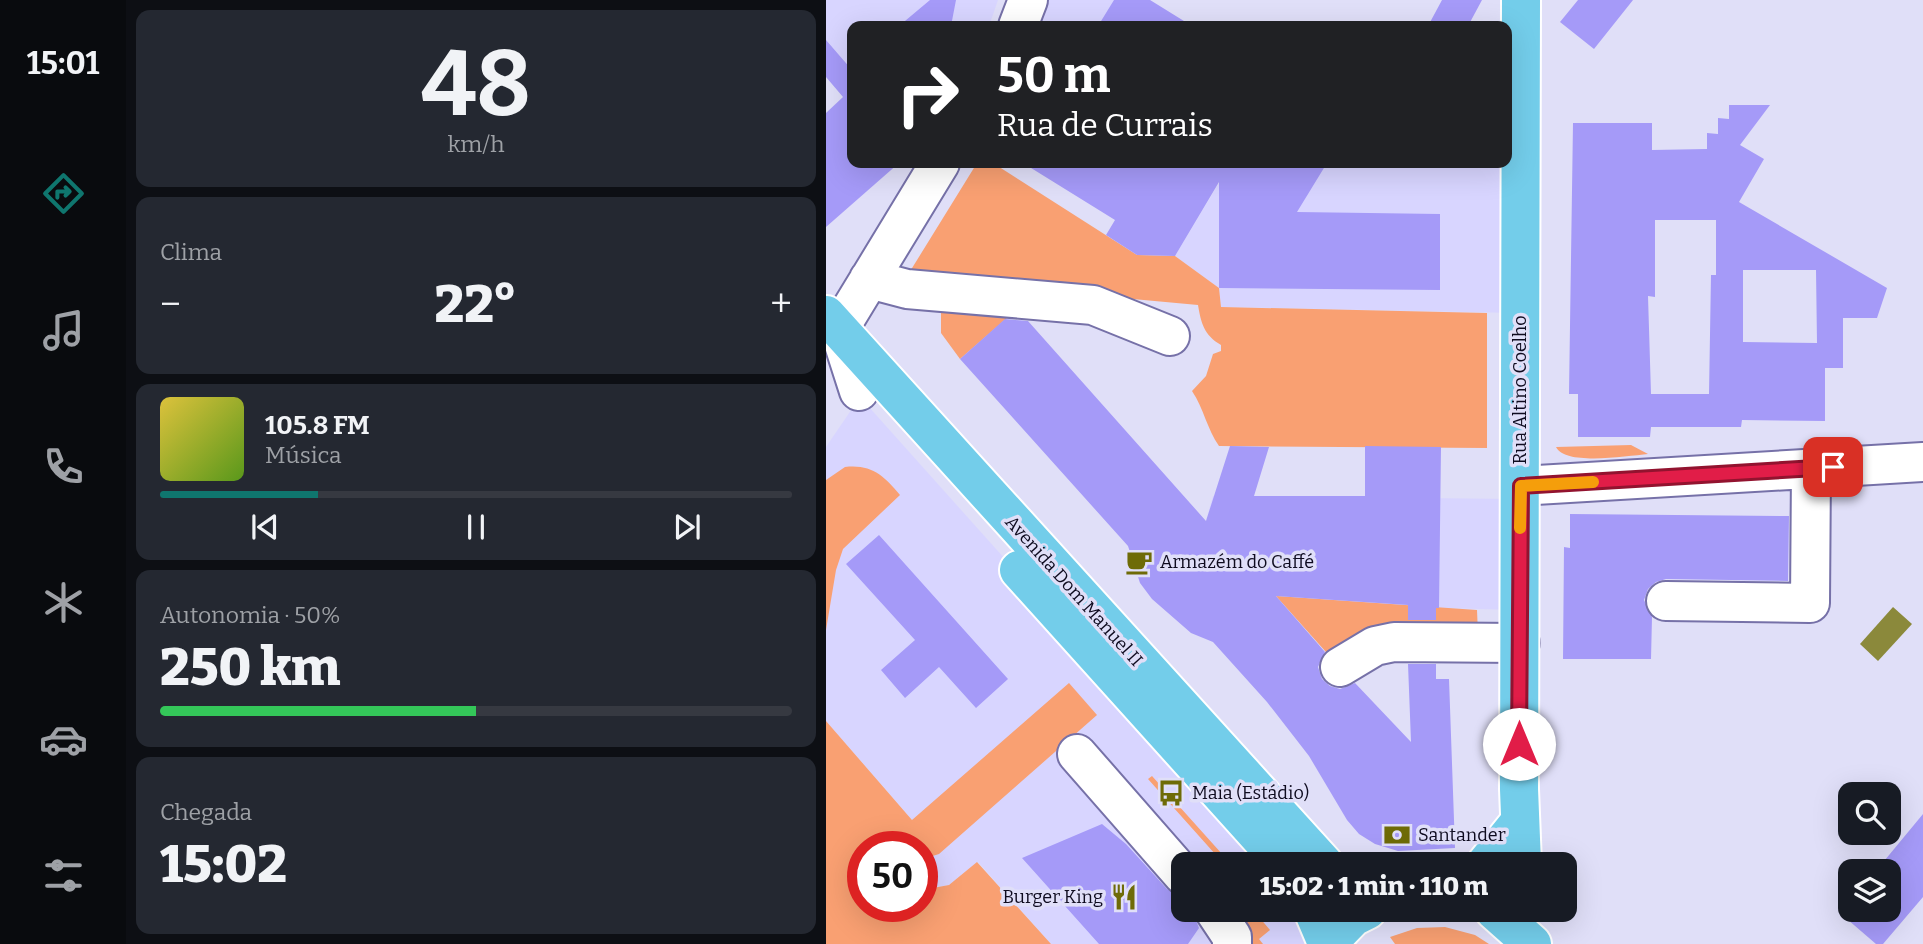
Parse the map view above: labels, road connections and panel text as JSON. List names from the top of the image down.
{
  "streets": {
    "main road": ["Rua Altino Coelho", "Avenida Dom Manuel II"]
  },
  "places": {
    "cafe": ["Armazém do Caffé"],
    "bus stop": ["Maia (Estádio)"],
    "bank": ["Santander"],
    "restaurant": ["Burger King"]
  },
  "page": {
    "tabs": "15:01",
    "tile": [
      ["48", "km/h"],
      "Clima",
      ["Autonomia · 50%", "250 km"],
      ["Chegada", "15:02"]
    ],
    "turn": ["50 m", "Rua de Currais"],
    "heat": ["−", "22°", "+"],
    "song": ["105.8 FM", "Música"],
    "limit": "50",
    "trip": "15:02 · 1 min · 110 m"
  }
}
